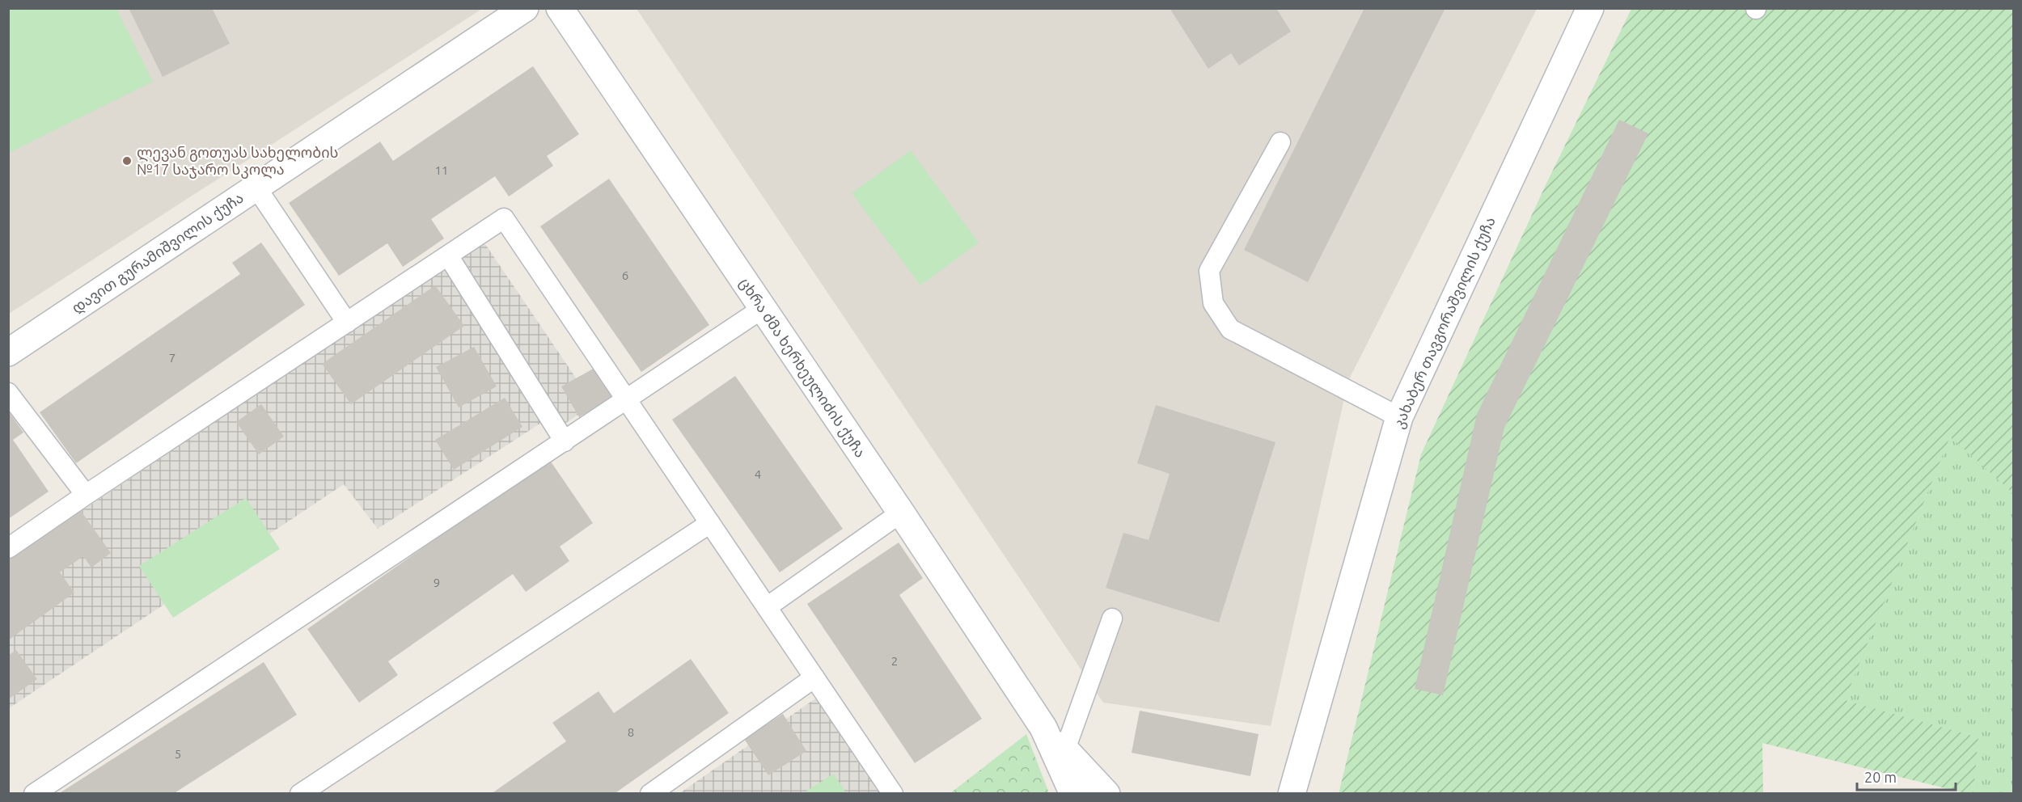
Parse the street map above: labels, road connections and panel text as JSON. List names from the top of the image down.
{
  "streets": {
    "street": ["დავით გურამიშვილის ქუჩა", "კახაბერ თავგორაშვილის ქუჩა", "ცხრა ძმა ხერხეულიძის ქუჩა"]
  },
  "places": ["ლევან გოთუას სახელობის №17 საჯარო სკოლა"],
  "house_numbers": [
    "11",
    "6",
    "7",
    "4",
    "9",
    "2",
    "8",
    "5"
  ],
  "scale_bar": "20 m"
}
